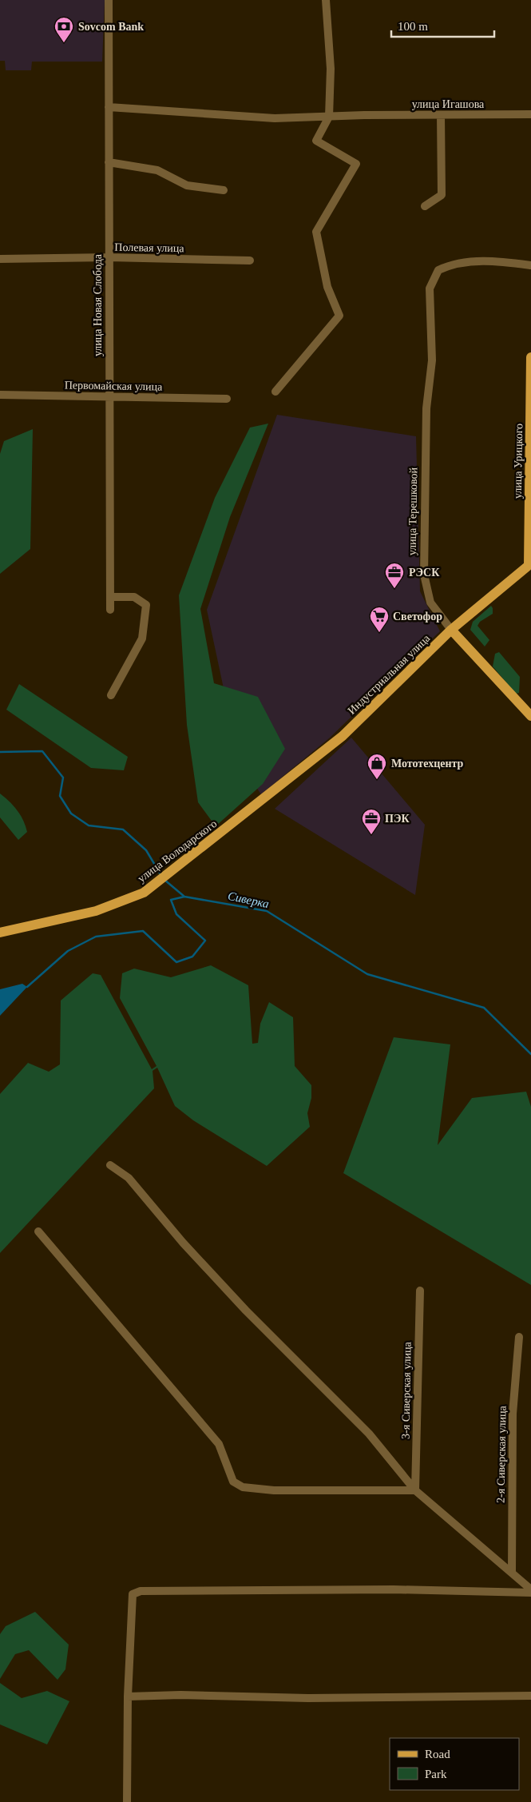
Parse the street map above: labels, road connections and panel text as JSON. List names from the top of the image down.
{
  "streets": {
    "main road": [
      "улица Урицкого",
      "улица Терешковой",
      "Индустриальная улица",
      "улица Володарского"
    ],
    "street": [
      "улица Игашова",
      "Полевая улица",
      "улица Новая Слобода",
      "Первомайская улица",
      "3-я Сиверская улица",
      "2-я Сиверская улица"
    ]
  },
  "crossings": [
    ["улица Игашова", "улица Новая Слобода"],
    ["Полевая улица", "улица Новая Слобода"],
    ["улица Новая Слобода", "Первомайская улица"],
    ["улица Терешковой", "Индустриальная улица"],
    ["Индустриальная улица", "улица Володарского"]
  ],
  "water": ["Сиверка"],
  "places": {
    "bank": ["Sovcom Bank"],
    "office": ["РЭСК", "ПЭК"],
    "supermarket": ["Светофор"],
    "shop": ["Мототехцентр"]
  },
  "legend": ["Road", "Park"],
  "scale_bar": "100 m"
}
